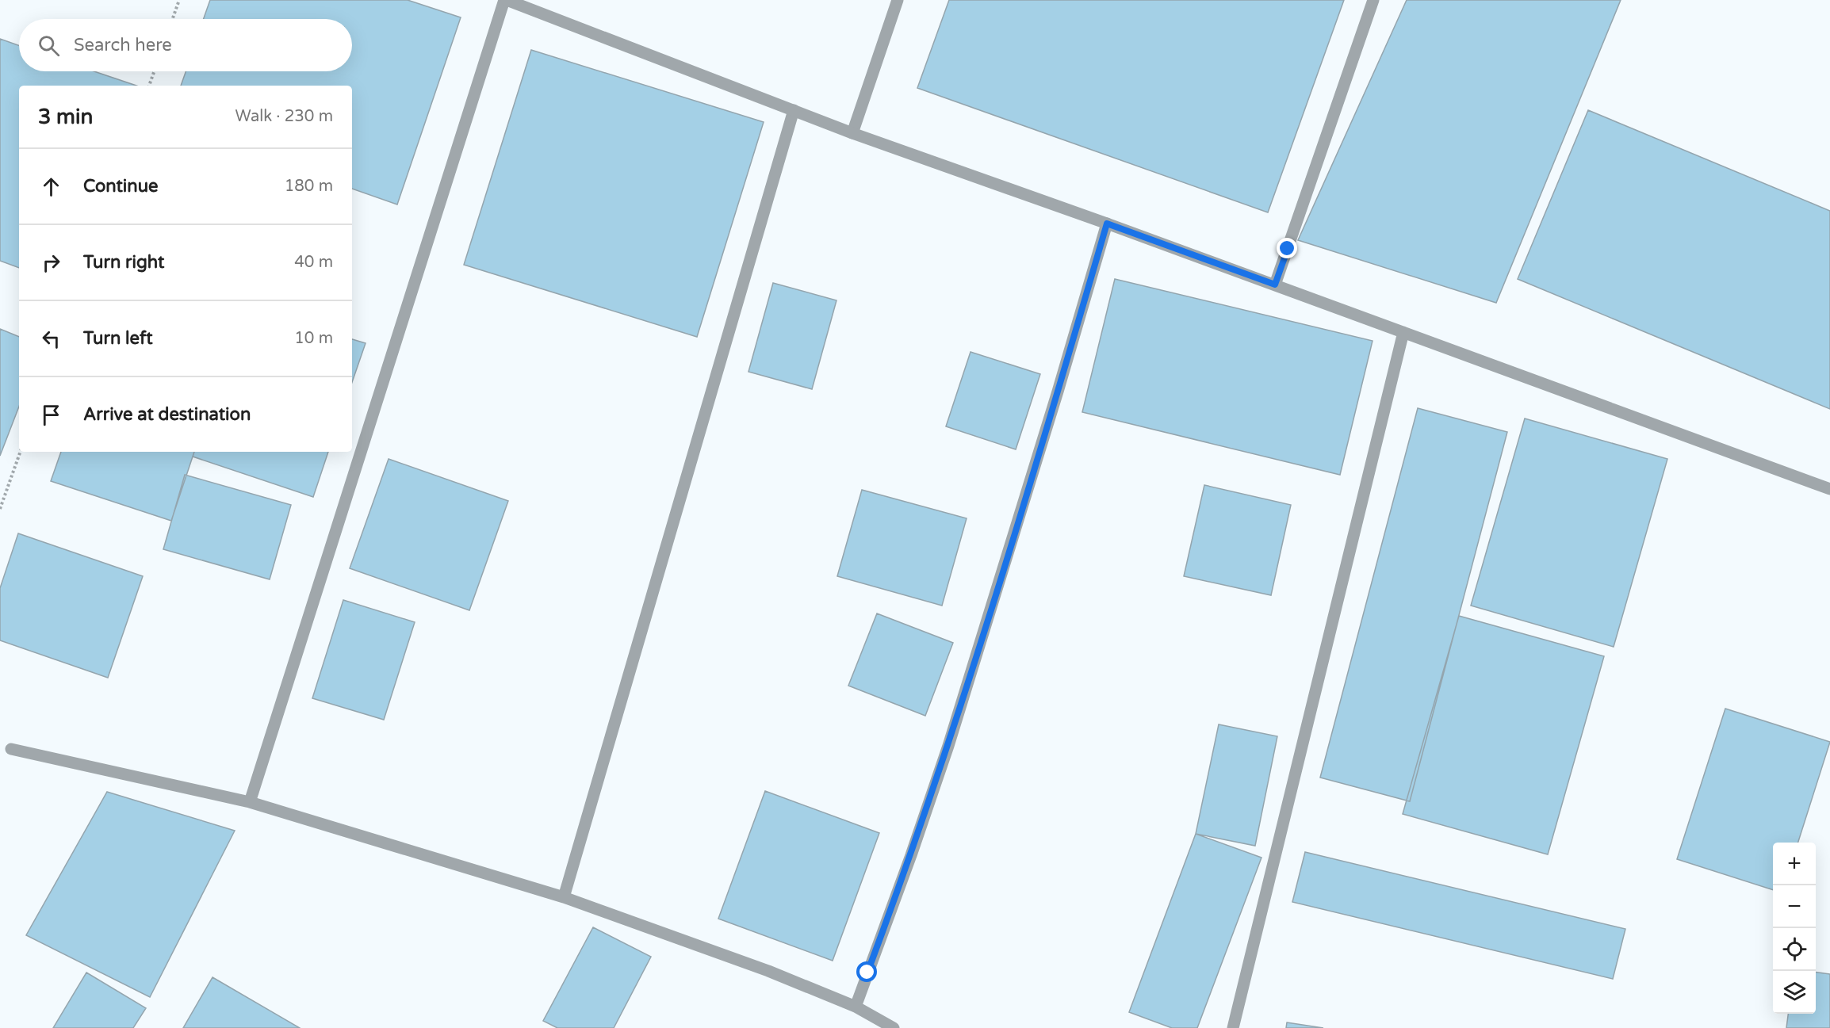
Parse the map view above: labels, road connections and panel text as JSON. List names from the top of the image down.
{
  "page": {
    "search": "Search here",
    "heading": ["3 min", "Walk · 230 m"],
    "list": [
      ["Continue", "180 m"],
      ["Turn right", "40 m"],
      ["Turn left", "10 m"],
      "Arrive at destination"
    ],
    "map_buttons": ["+", "−"]
  }
}
